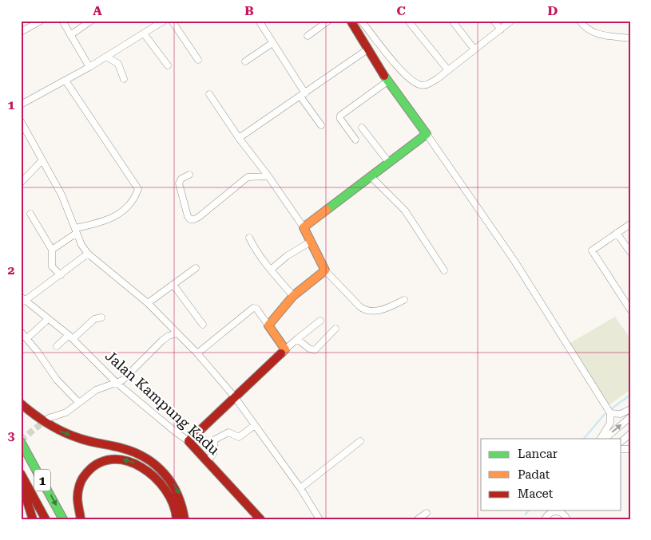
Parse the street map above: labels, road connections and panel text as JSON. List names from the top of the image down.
{
  "streets": {
    "main road": ["Jalan Kampung Kadu", "1"]
  },
  "legend": ["Lancar", "Padat", "Macet"],
  "grid": {
    "columns": [
      "A",
      "B",
      "C",
      "D"
    ],
    "rows": ["1", "2", "3"]
  }
}
